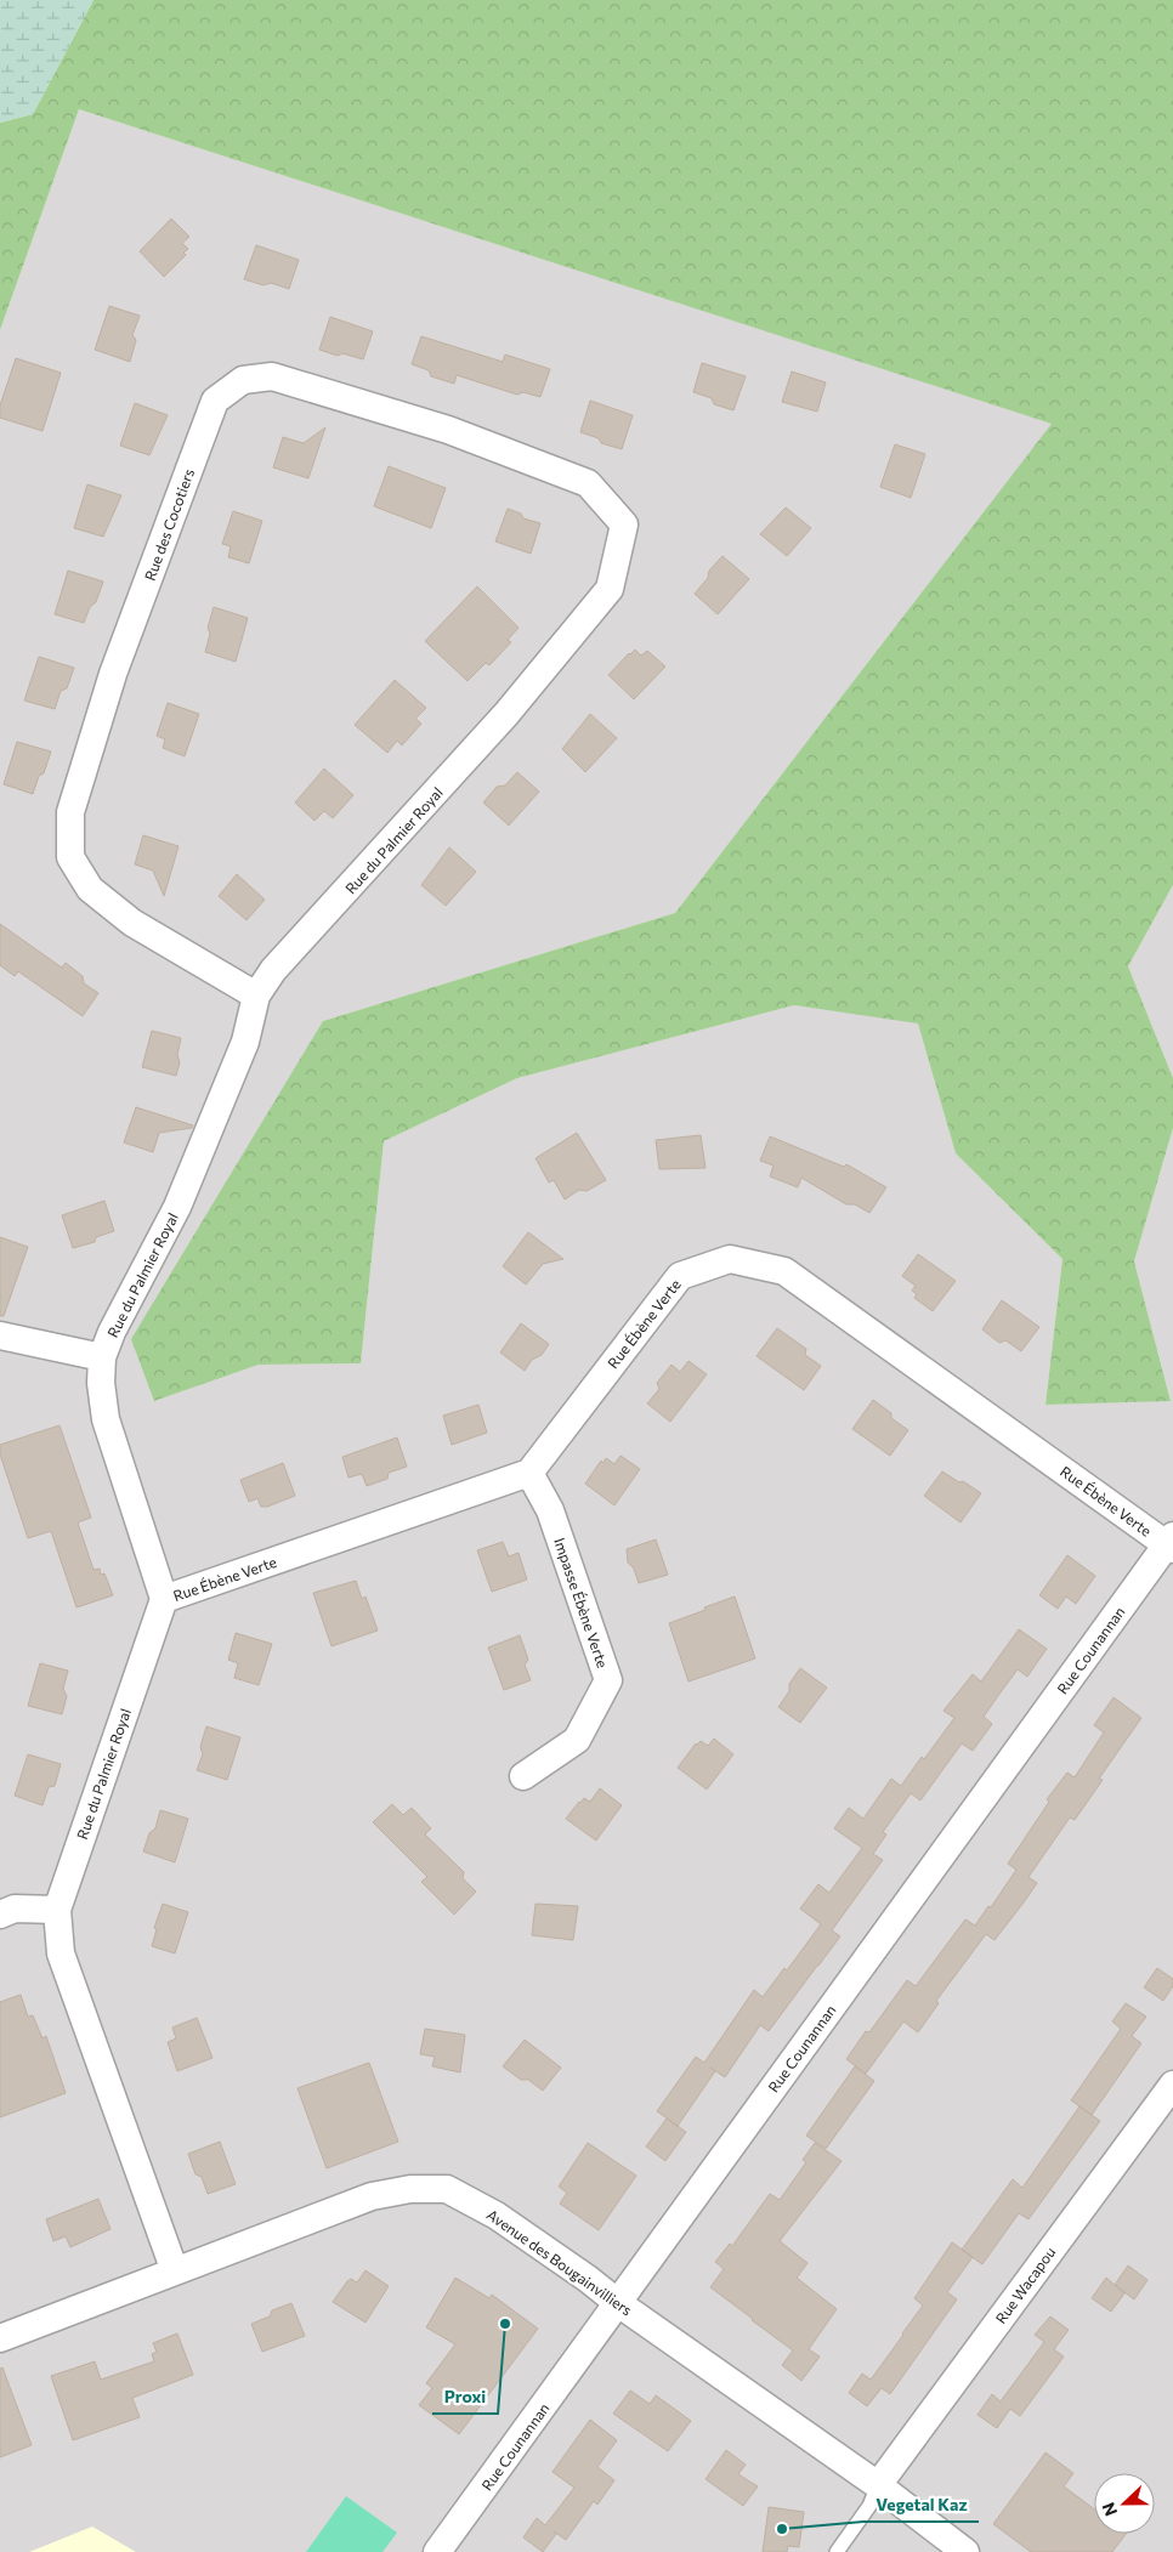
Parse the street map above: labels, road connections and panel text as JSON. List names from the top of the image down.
{
  "streets": {
    "street": [
      "Rue des Cocotiers",
      "Rue du Palmier Royal",
      "Rue Ébène Verte",
      "Impasse Ébène Verte",
      "Rue Counannan",
      "Avenue des Bougainvilliers",
      "Rue Wacapou"
    ]
  },
  "crossings": [
    ["Rue des Cocotiers", "Rue du Palmier Royal"],
    ["Rue du Palmier Royal", "Rue Ébène Verte"],
    ["Rue du Palmier Royal", "Avenue des Bougainvilliers"],
    ["Rue Ébène Verte", "Impasse Ébène Verte"],
    ["Rue Ébène Verte", "Rue Counannan"],
    ["Rue Counannan", "Avenue des Bougainvilliers"],
    ["Avenue des Bougainvilliers", "Rue Wacapou"]
  ],
  "places": ["Proxi", "Vegetal Kaz"],
  "north": "left"
}
